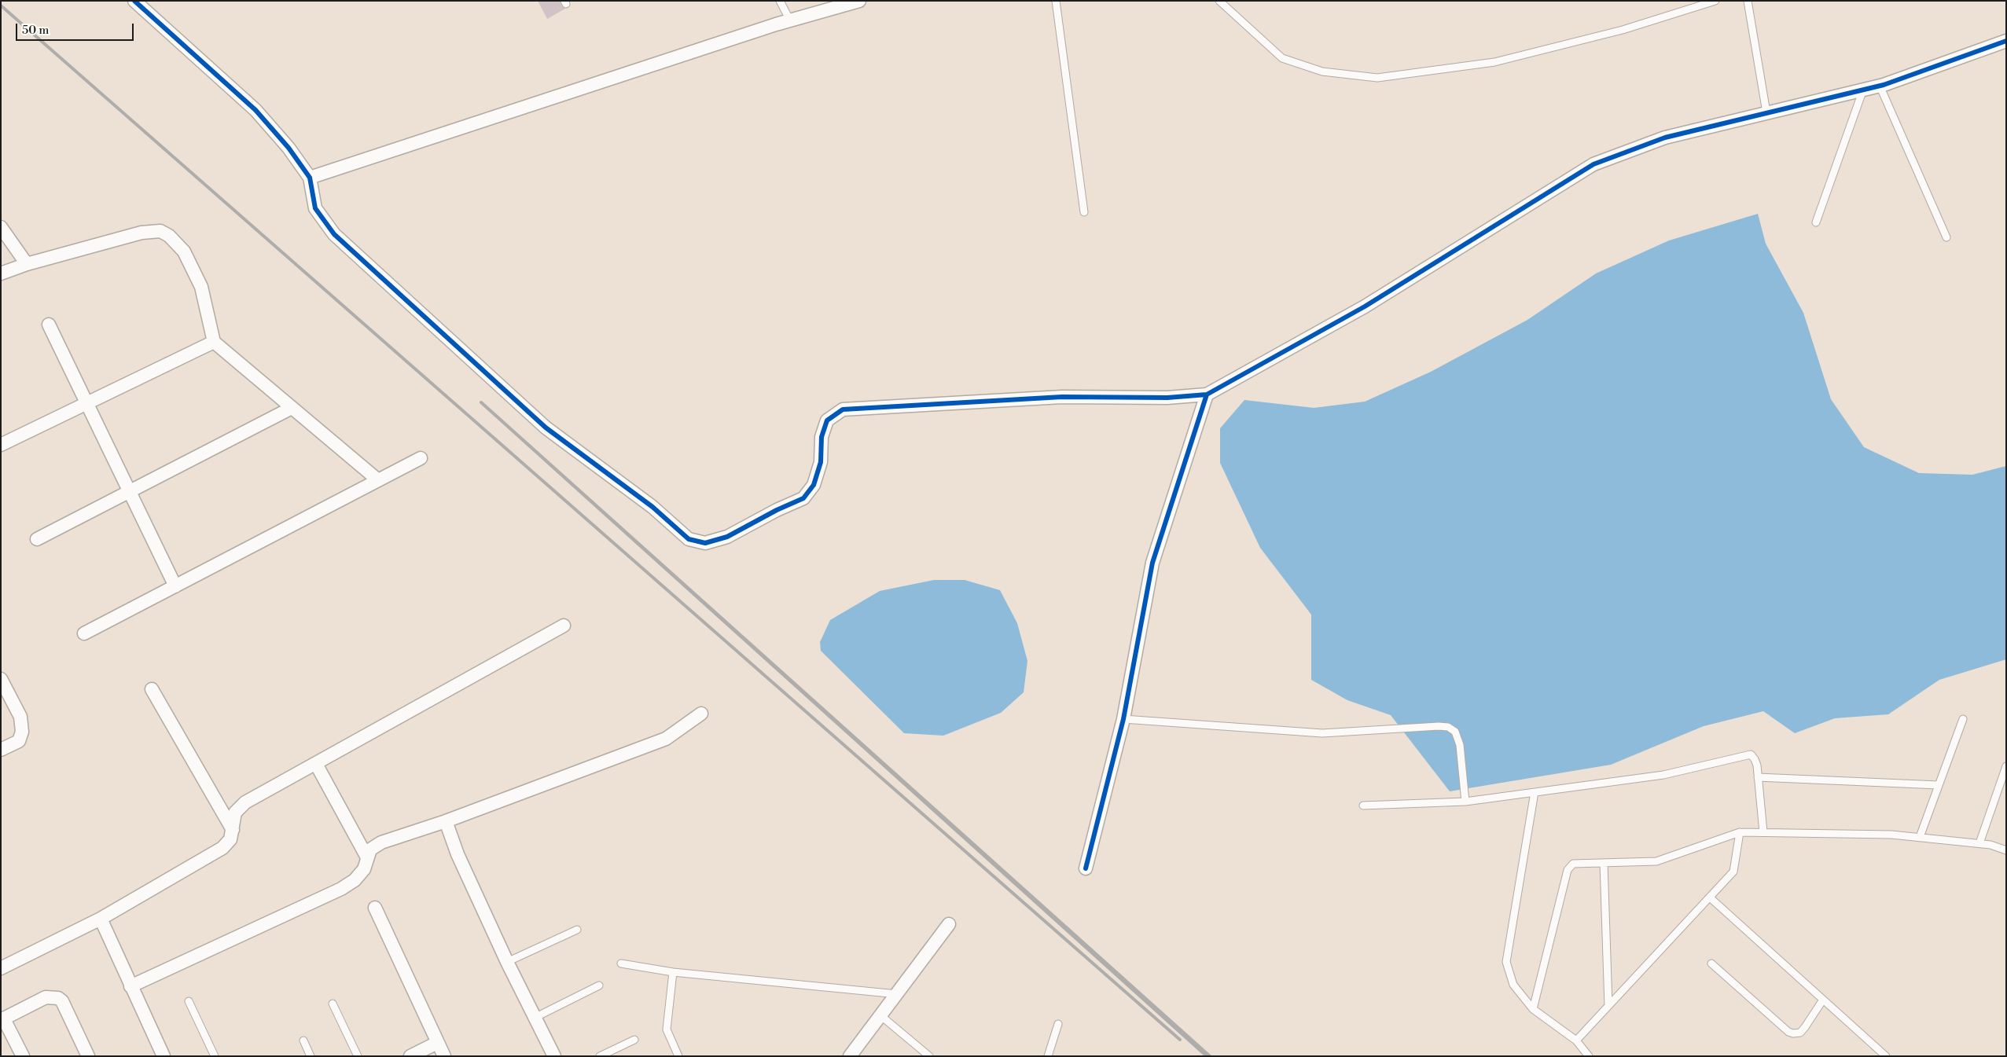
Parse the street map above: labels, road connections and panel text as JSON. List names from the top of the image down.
{
  "scale_bar": "50 m"
}
